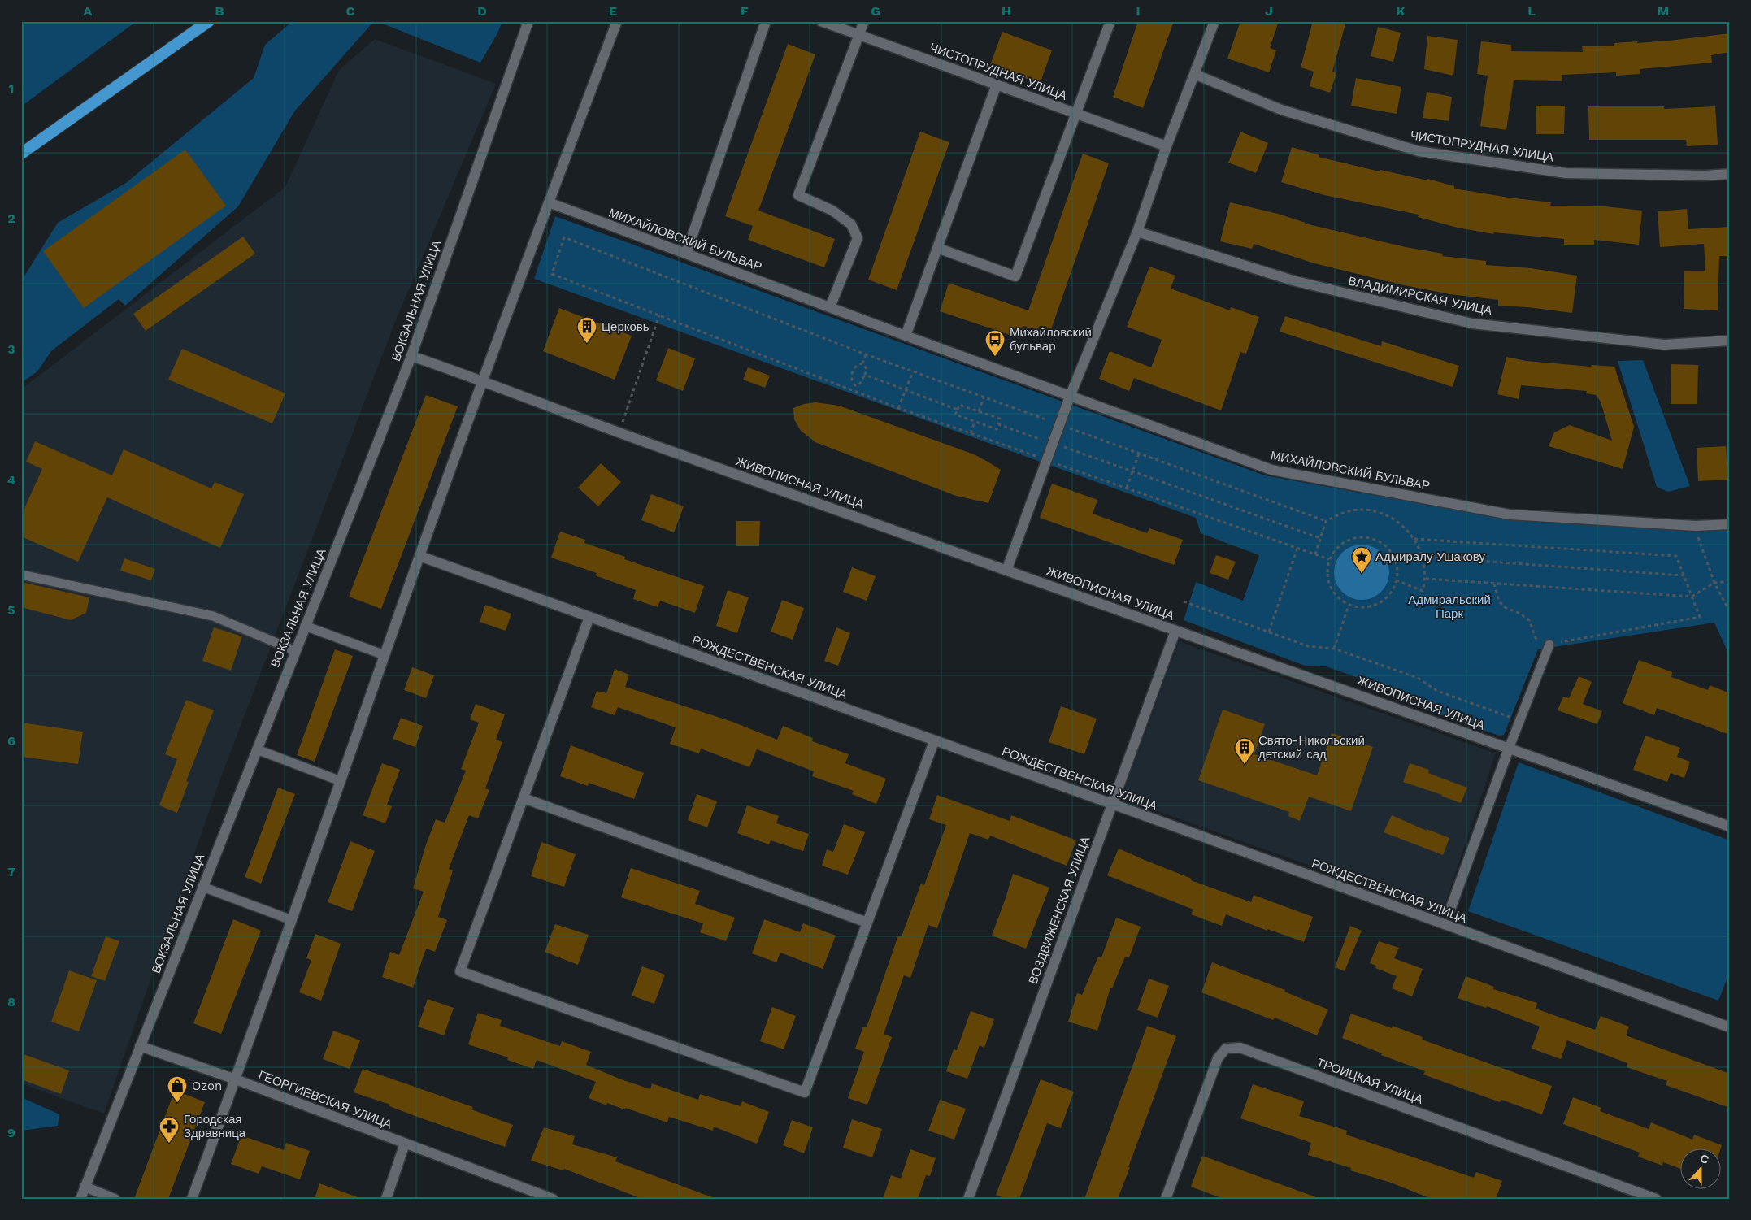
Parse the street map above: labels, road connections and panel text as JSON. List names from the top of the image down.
{
  "streets": {
    "street": [
      "ЧИСТОПРУДНАЯ УЛИЦА",
      "МИХАЙЛОВСКИЙ БУЛЬВАР",
      "ВЛАДИМИРСКАЯ УЛИЦА",
      "ВОКЗАЛЬНАЯ УЛИЦА",
      "ЖИВОПИСНАЯ УЛИЦА",
      "РОЖДЕСТВЕНСКАЯ УЛИЦА",
      "ВОЗДВИЖЕНСКАЯ УЛИЦА",
      "ТРОИЦКАЯ УЛИЦА",
      "ГЕОРГИЕВСКАЯ УЛИЦА"
    ]
  },
  "crossings": [
    ["ВОКЗАЛЬНАЯ УЛИЦА", "ЖИВОПИСНАЯ УЛИЦА"],
    ["ВОКЗАЛЬНАЯ УЛИЦА", "ГЕОРГИЕВСКАЯ УЛИЦА"],
    ["ЖИВОПИСНАЯ УЛИЦА", "ВОЗДВИЖЕНСКАЯ УЛИЦА"],
    ["РОЖДЕСТВЕНСКАЯ УЛИЦА", "ВОЗДВИЖЕНСКАЯ УЛИЦА"]
  ],
  "parks": ["Адмиральский Парк"],
  "places": {
    "building": ["Церковь", "Свято-Никольский детский сад"],
    "bus stop": ["Михайловский бульвар"],
    "place": ["Адмиралу Ушакову"],
    "shop": ["Ozon"],
    "pharmacy": ["Городская Здравница"]
  },
  "north": "top",
  "grid": {
    "columns": [
      "A",
      "B",
      "C",
      "D",
      "E",
      "F",
      "G",
      "H",
      "I",
      "J",
      "K",
      "L",
      "M"
    ],
    "rows": [
      "1",
      "2",
      "3",
      "4",
      "5",
      "6",
      "7",
      "8",
      "9"
    ]
  }
}
